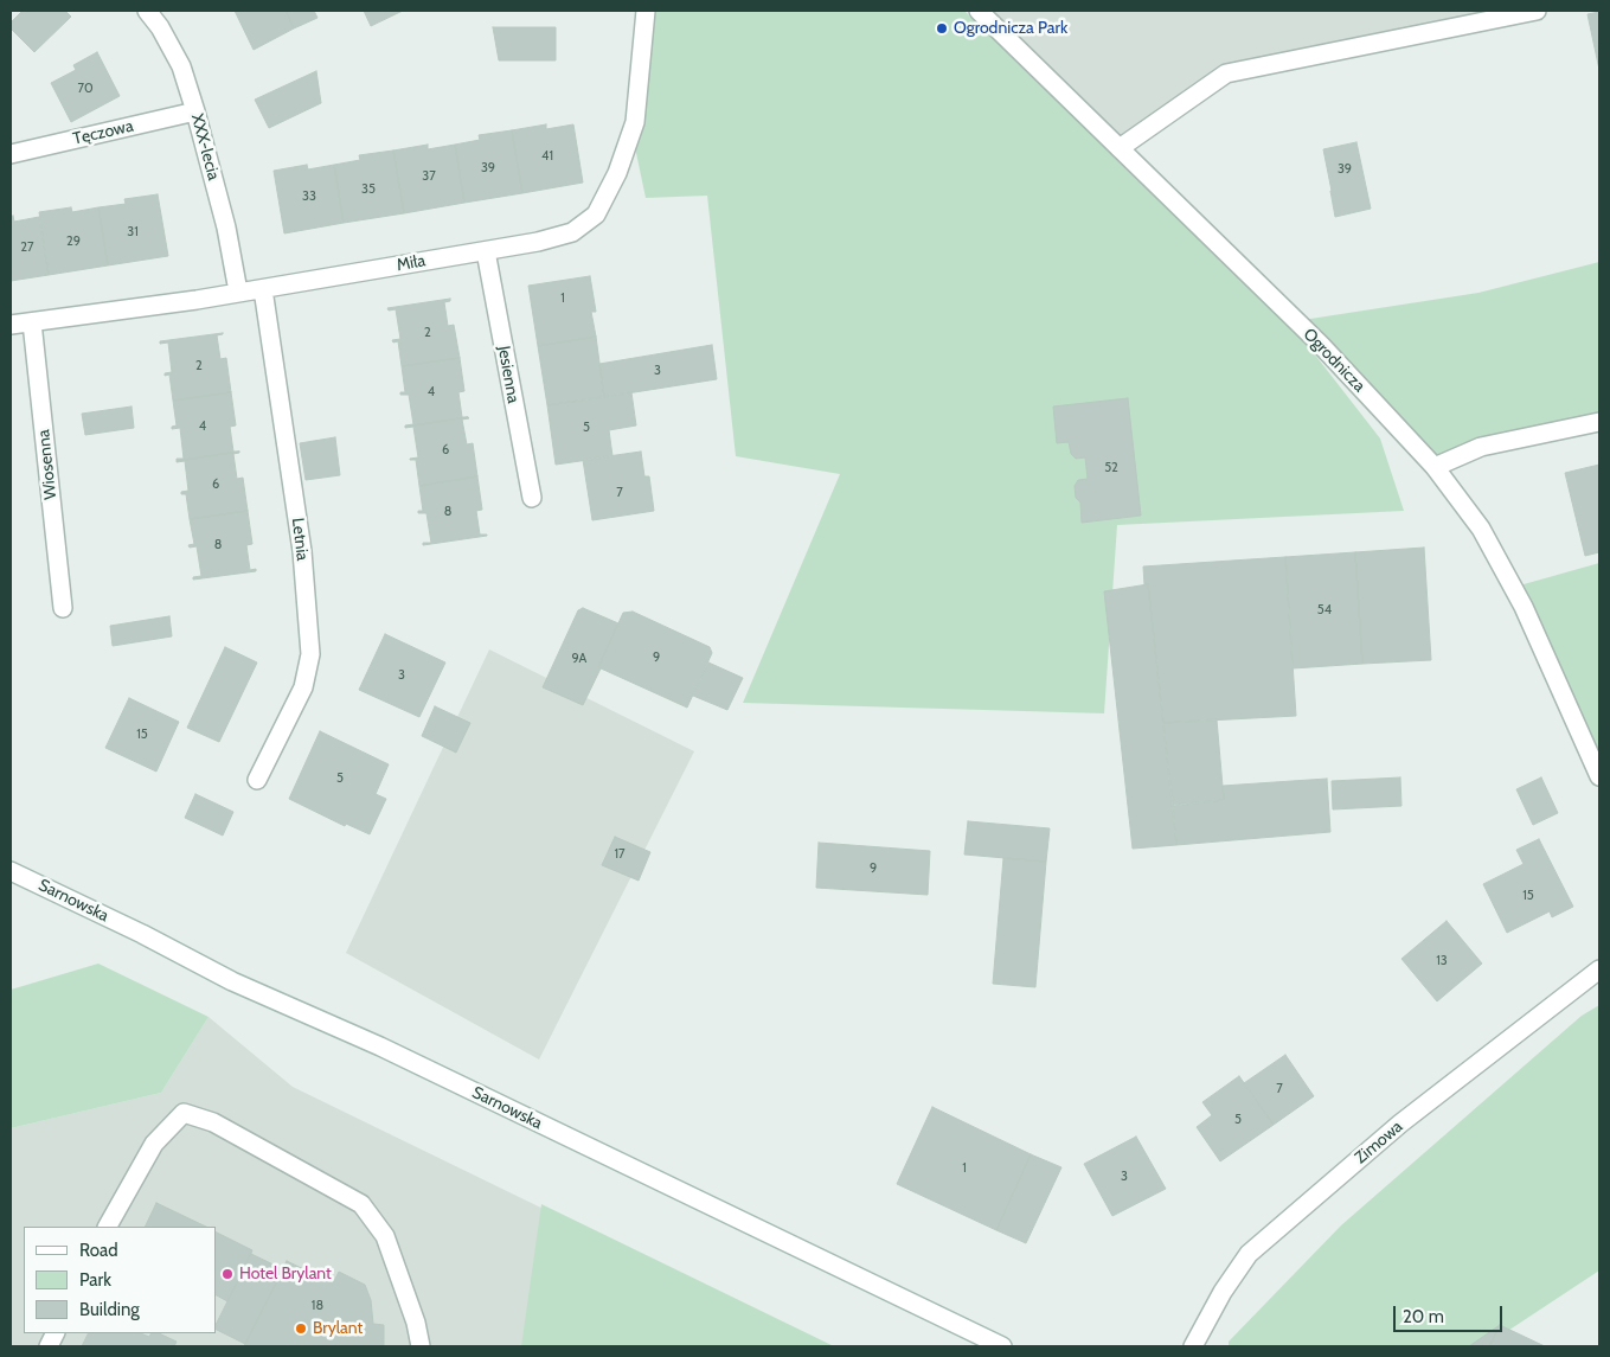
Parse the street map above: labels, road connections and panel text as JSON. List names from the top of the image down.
{
  "streets": {
    "street": [
      "Tęczowa",
      "XXX-lecia",
      "Miła",
      "Ogrodnicza",
      "Jesienna",
      "Wiosenna",
      "Letnia",
      "Sarnowska",
      "Zimowa"
    ]
  },
  "crossings": [
    ["Tęczowa", "XXX-lecia"],
    ["XXX-lecia", "Miła"],
    ["Miła", "Jesienna"],
    ["Miła", "Wiosenna"],
    ["Miła", "Letnia"]
  ],
  "places": ["Ogrodnicza Park", "Hotel Brylant", "Brylant"],
  "house_numbers": [
    "70",
    "41",
    "39",
    "39",
    "37",
    "35",
    "33",
    "31",
    "29",
    "27",
    "1",
    "2",
    "2",
    "3",
    "4",
    "4",
    "5",
    "6",
    "52",
    "6",
    "7",
    "8",
    "8",
    "54",
    "9",
    "9A",
    "3",
    "15",
    "5",
    "17",
    "9",
    "15",
    "13",
    "7",
    "5",
    "1",
    "3",
    "18"
  ],
  "legend": ["Road", "Park", "Building"],
  "scale_bar": "20 m"
}
